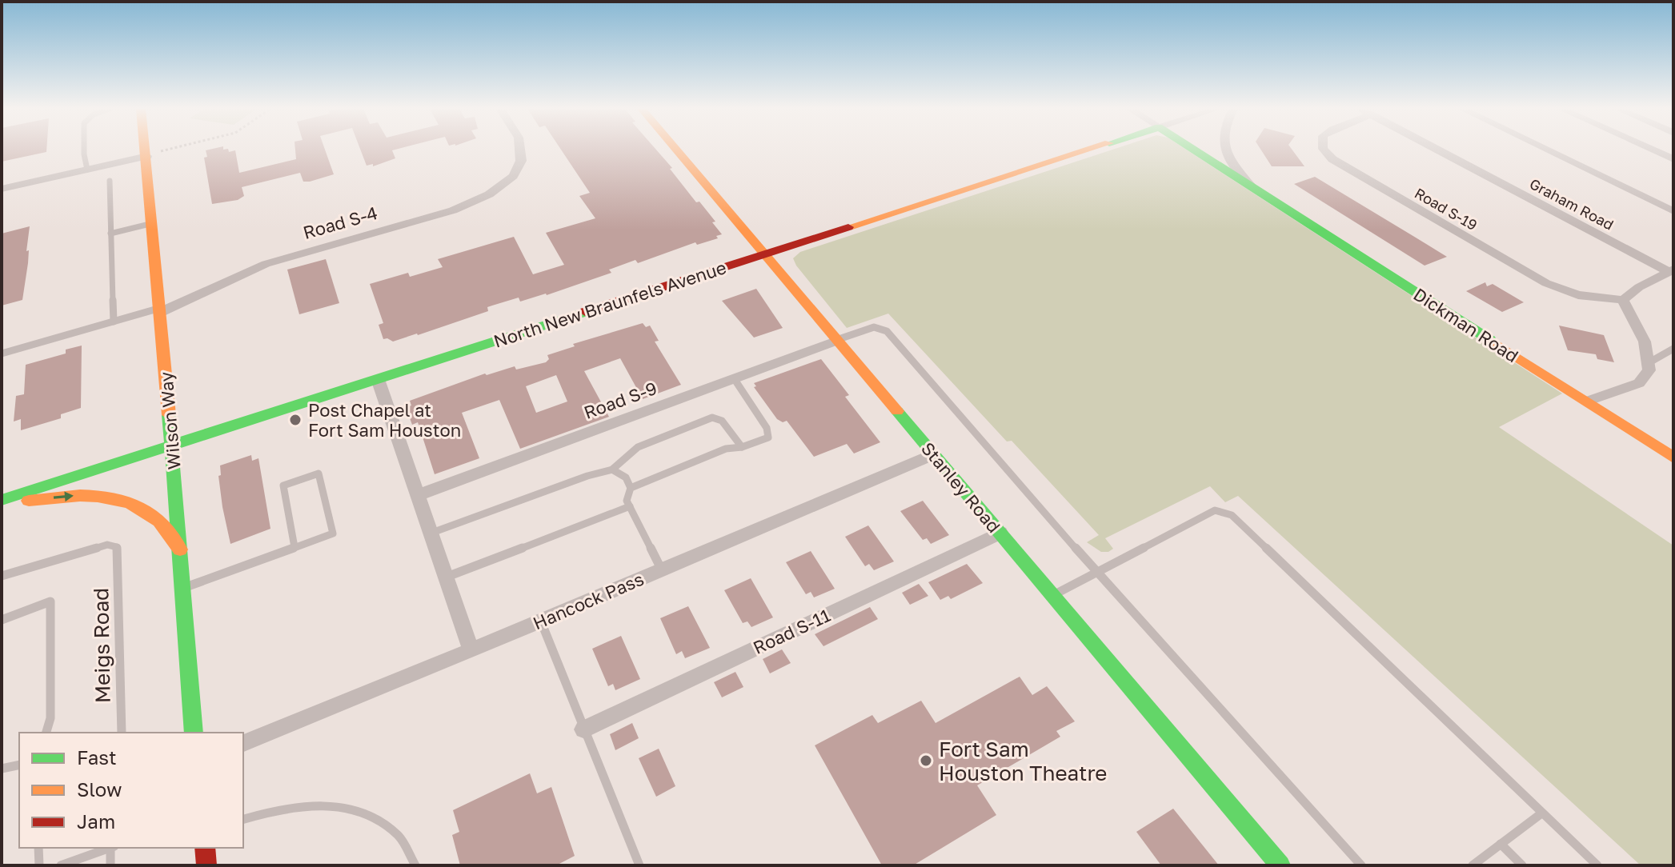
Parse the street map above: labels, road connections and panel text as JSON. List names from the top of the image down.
{
  "streets": {
    "street": [
      "Graham Road",
      "Road S-19",
      "Road S-4",
      "North New Braunfels Avenue",
      "Dickman Road",
      "Road S-9",
      "Wilson Way",
      "Stanley Road",
      "Hancock Pass",
      "Road S-11"
    ],
    "lane": ["Meigs Road"]
  },
  "crossings": [
    ["Road S-4", "Wilson Way"],
    ["North New Braunfels Avenue", "Wilson Way"],
    ["North New Braunfels Avenue", "Stanley Road"],
    ["Road S-9", "Stanley Road"],
    ["Stanley Road", "Hancock Pass"],
    ["Stanley Road", "Road S-11"]
  ],
  "places": ["Post Chapel at Fort Sam Houston", "Fort Sam Houston Theatre"],
  "legend": ["Fast", "Slow", "Jam"]
}
